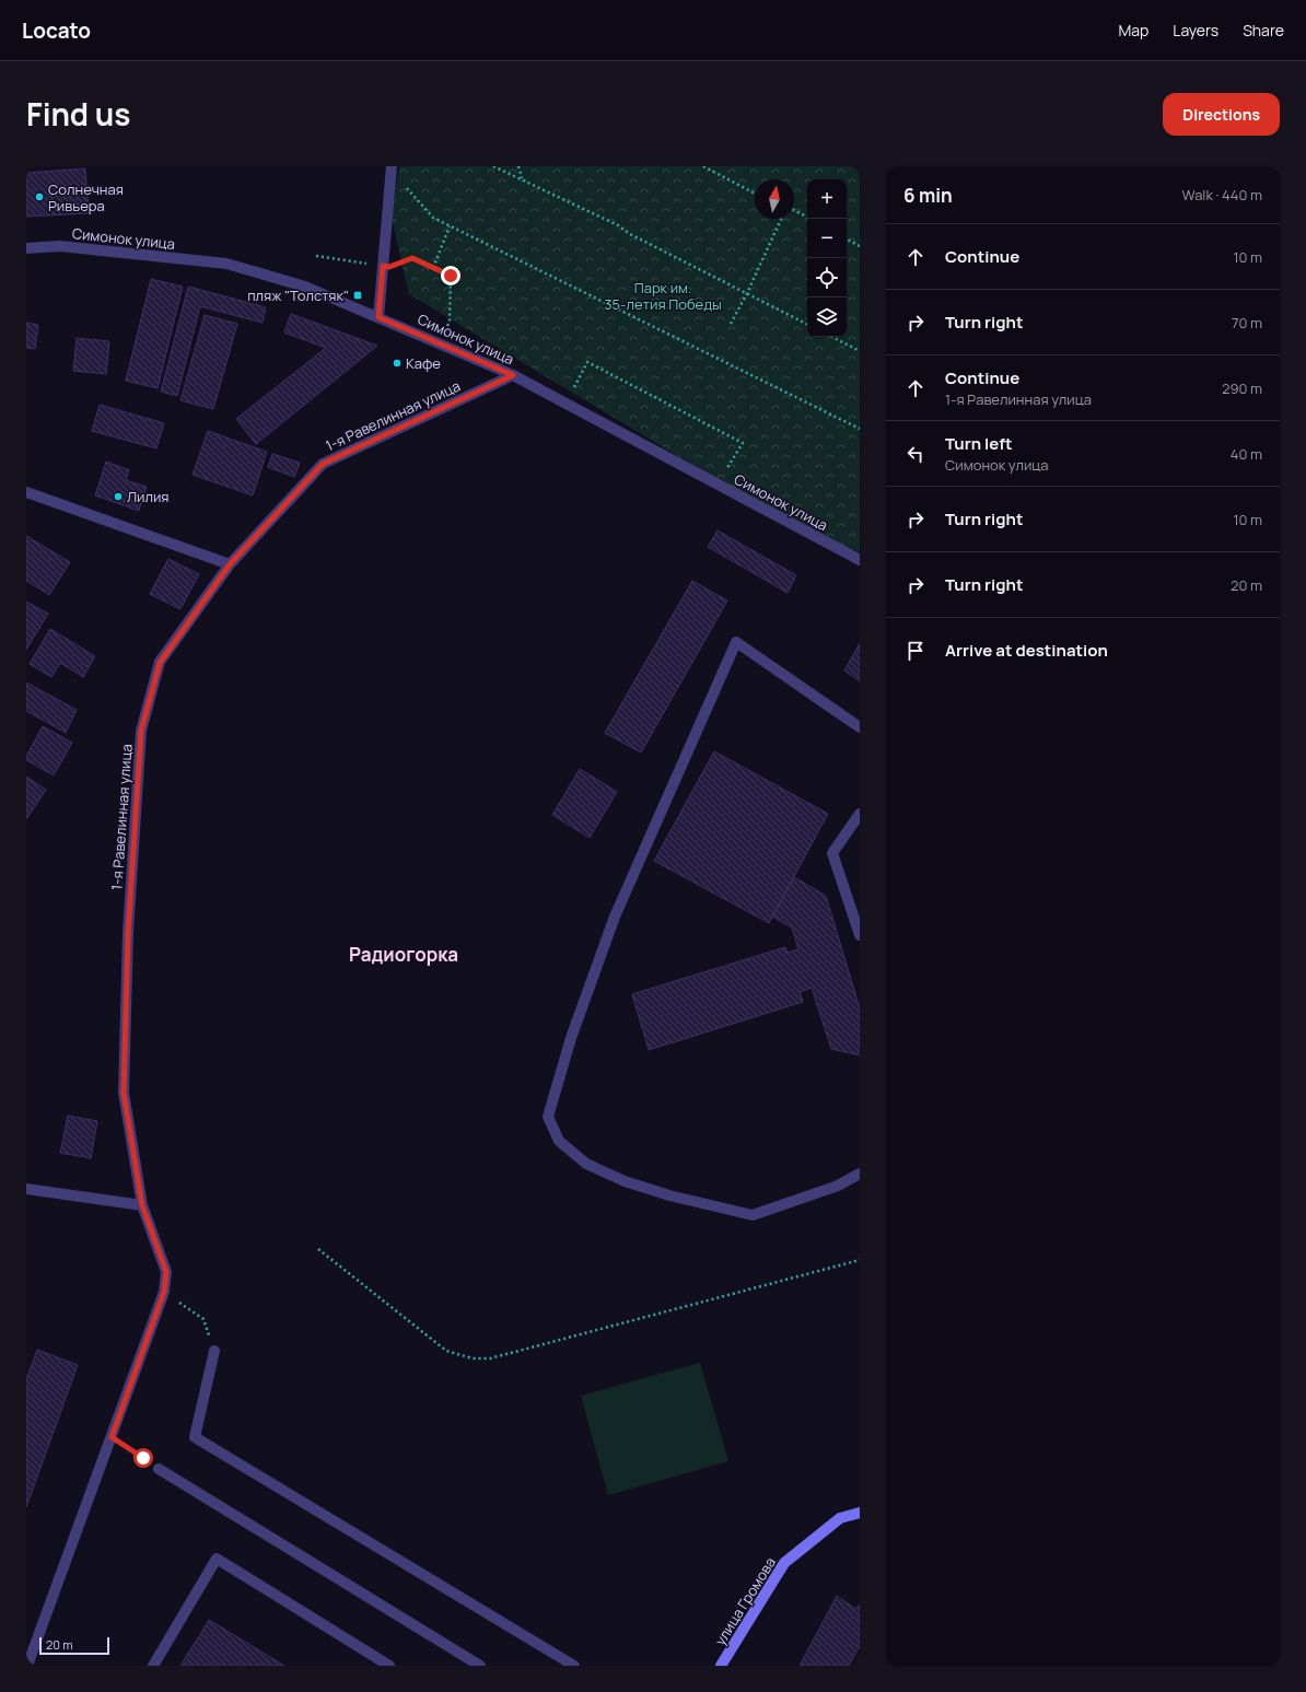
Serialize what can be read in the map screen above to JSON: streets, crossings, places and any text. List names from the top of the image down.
{
  "streets": {
    "street": ["Симонок улица", "1-я Равелинная улица", "улица Громова"]
  },
  "crossings": [
    ["Симонок улица", "1-я Равелинная улица"]
  ],
  "districts": ["Радиогорка"],
  "parks": ["Парк им. 35-летия Победы"],
  "places": {
    "other": ["Солнечная Ривьера", "Кафе", "Лилия"],
    "transit": ["пляж \"Толстяк\""]
  },
  "scale_bar": "20 m",
  "north": "top",
  "page": {
    "header": "Locato",
    "nav": ["Map", "Layers", "Share"],
    "title": "Find us",
    "buttons": "Directions",
    "heading": ["6 min", "Walk · 440 m"],
    "map_buttons": ["+", "−"],
    "list": [
      ["Continue", "10 m"],
      ["Turn right", "70 m"],
      ["Continue", "1-я Равелинная улица", "290 m"],
      ["Turn left", "Симонок улица", "40 m"],
      ["Turn right", "10 m"],
      ["Turn right", "20 m"],
      "Arrive at destination"
    ],
    "scale": "20 m"
  }
}
